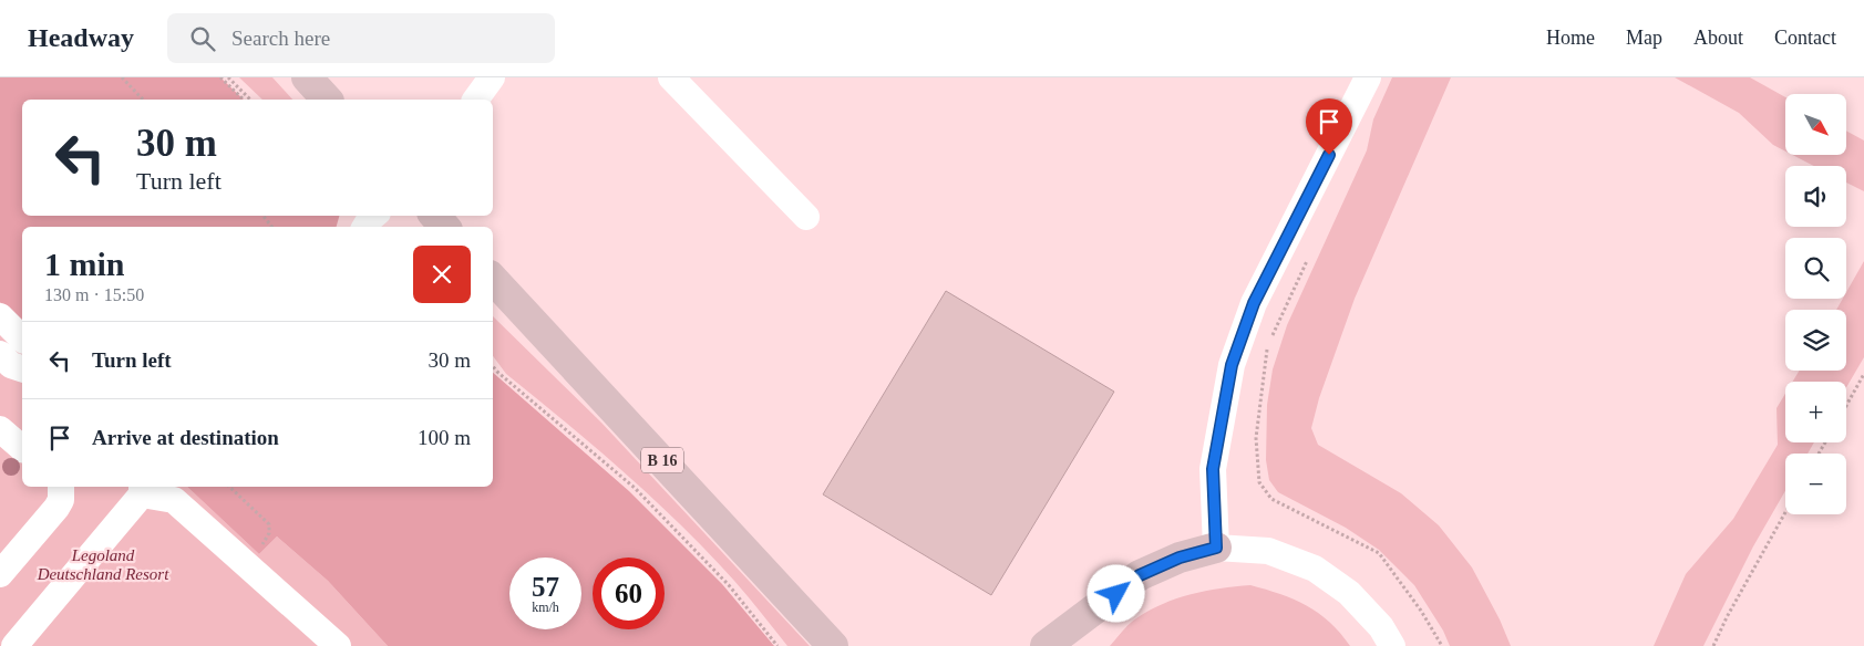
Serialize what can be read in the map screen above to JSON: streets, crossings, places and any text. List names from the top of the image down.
{
  "streets": {
    "main road": ["B 16"]
  },
  "parks": ["Legoland Deutschland Resort"],
  "north": "bottom right",
  "page": {
    "header": "Headway",
    "search": "Search here",
    "nav": [
      "Home",
      "Map",
      "About",
      "Contact"
    ],
    "map_buttons": ["+", "−"],
    "turn": ["30 m", "Turn left"],
    "heading": ["1 min", "130 m · 15:50"],
    "list": [
      {
        "name": "Turn left",
        "value": "30 m"
      },
      {
        "name": "Arrive at destination",
        "value": "100 m"
      }
    ],
    "speed": "57 km/h",
    "limit": "60"
  }
}
